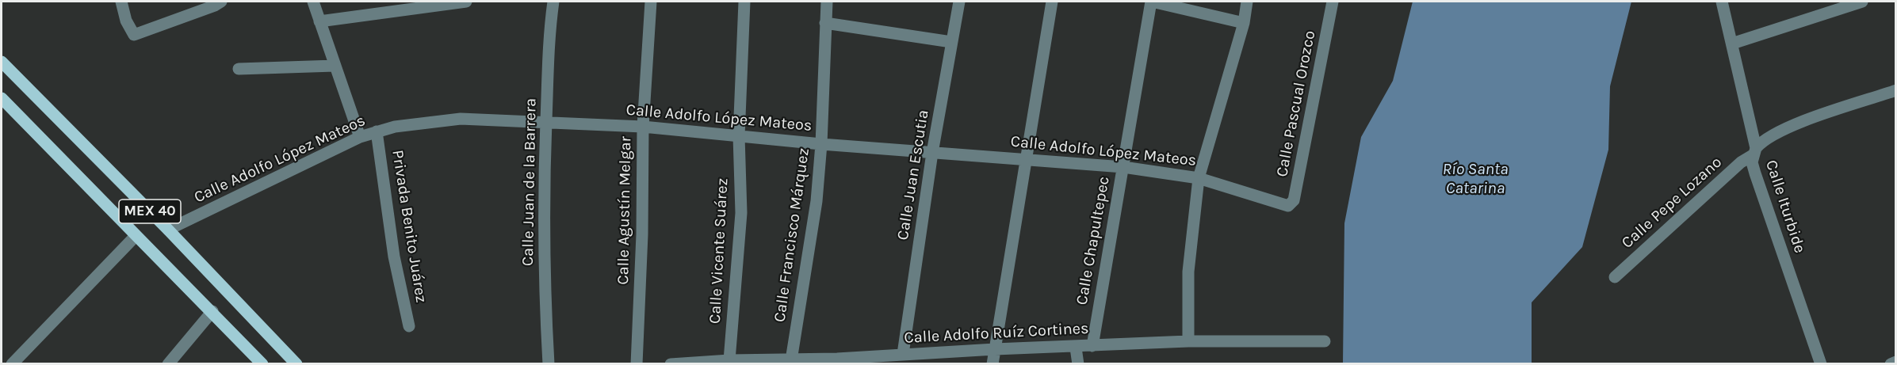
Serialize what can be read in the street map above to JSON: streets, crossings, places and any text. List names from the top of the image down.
{
  "streets": {
    "main road": ["MEX 40"],
    "street": [
      "Calle Pascual Orozco",
      "Calle Adolfo López Mateos",
      "Calle Juan Escutia",
      "Calle Juan de la Barrera",
      "Calle Pepe Lozano",
      "Calle Iturbide",
      "Calle Agustín Melgar",
      "Privada Benito Juárez",
      "Calle Francisco Márquez",
      "Calle Chapultepec",
      "Calle Vicente Suárez",
      "Calle Adolfo Ruíz Cortines"
    ]
  },
  "crossings": [
    ["Calle Pascual Orozco", "Calle Adolfo López Mateos"],
    ["Calle Adolfo López Mateos", "Calle Juan Escutia"],
    ["Calle Adolfo López Mateos", "Calle Juan de la Barrera"],
    ["Calle Adolfo López Mateos", "Calle Agustín Melgar"],
    ["Calle Adolfo López Mateos", "MEX 40"],
    ["Calle Adolfo López Mateos", "Privada Benito Juárez"],
    ["Calle Adolfo López Mateos", "Calle Francisco Márquez"],
    ["Calle Adolfo López Mateos", "Calle Chapultepec"],
    ["Calle Adolfo López Mateos", "Calle Vicente Suárez"],
    ["Calle Juan Escutia", "Calle Adolfo Ruíz Cortines"],
    ["Calle Pepe Lozano", "Calle Iturbide"],
    ["Calle Francisco Márquez", "Calle Adolfo Ruíz Cortines"],
    ["Calle Chapultepec", "Calle Adolfo Ruíz Cortines"],
    ["Calle Vicente Suárez", "Calle Adolfo Ruíz Cortines"]
  ],
  "water": ["Río Santa Catarina"]
}
